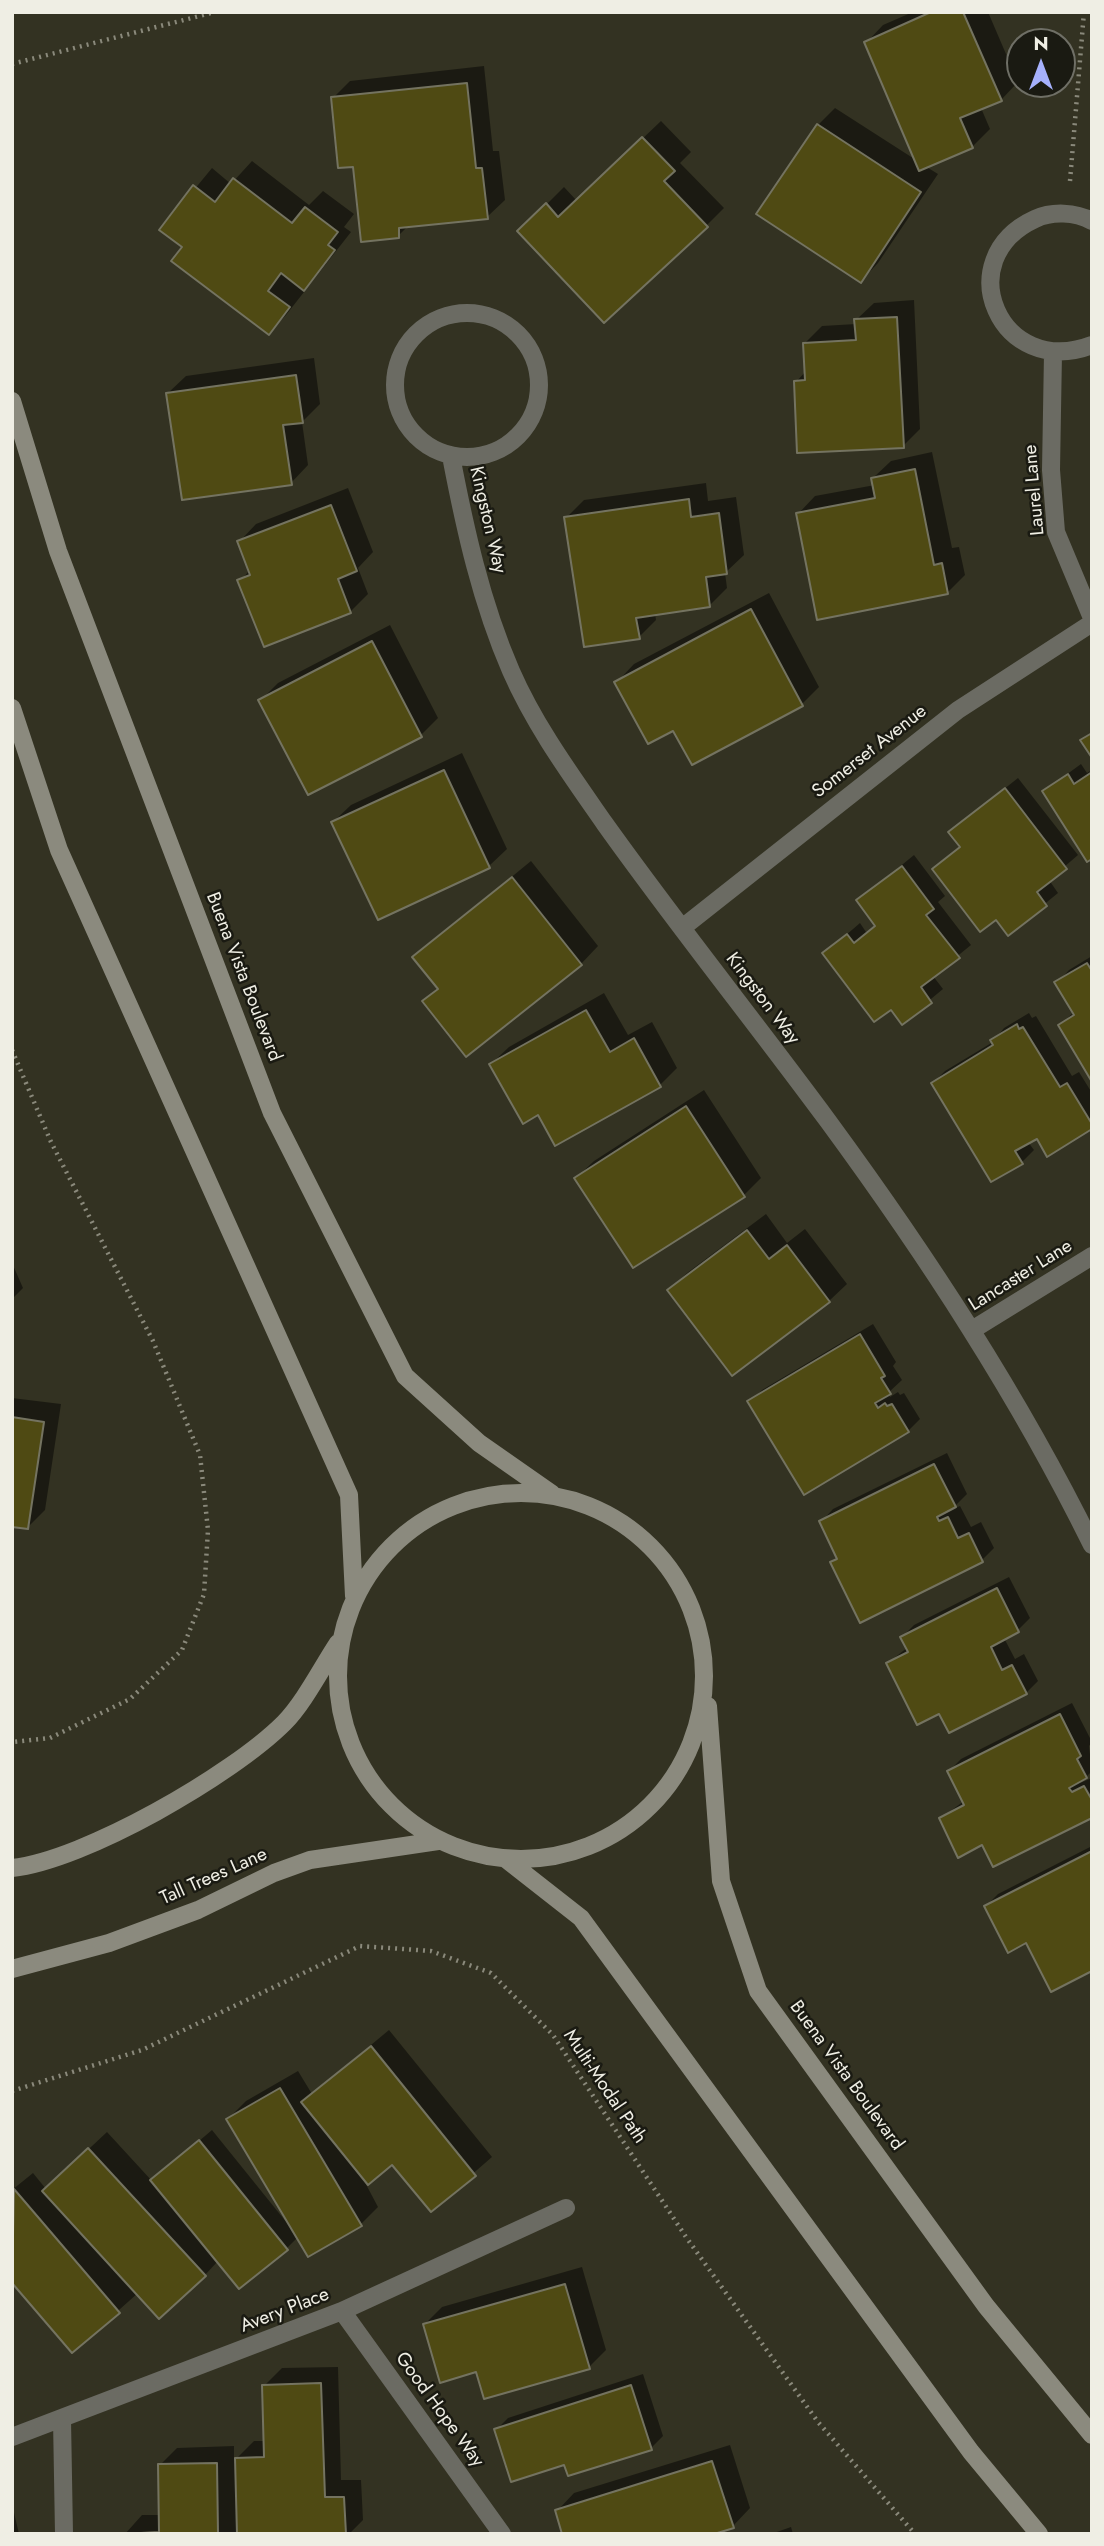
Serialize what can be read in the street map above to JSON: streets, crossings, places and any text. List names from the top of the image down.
{
  "streets": {
    "main road": ["Buena Vista Boulevard", "Tall Trees Lane"],
    "street": [
      "Laurel Lane",
      "Kingston Way",
      "Somerset Avenue",
      "Lancaster Lane",
      "Avery Place",
      "Good Hope Way"
    ],
    "path": ["Multi-Modal Path"]
  },
  "crossings": [
    ["Laurel Lane", "Somerset Avenue"],
    ["Kingston Way", "Somerset Avenue"],
    ["Kingston Way", "Lancaster Lane"],
    ["Buena Vista Boulevard", "Tall Trees Lane"],
    ["Avery Place", "Good Hope Way"]
  ],
  "north": "top"
}
